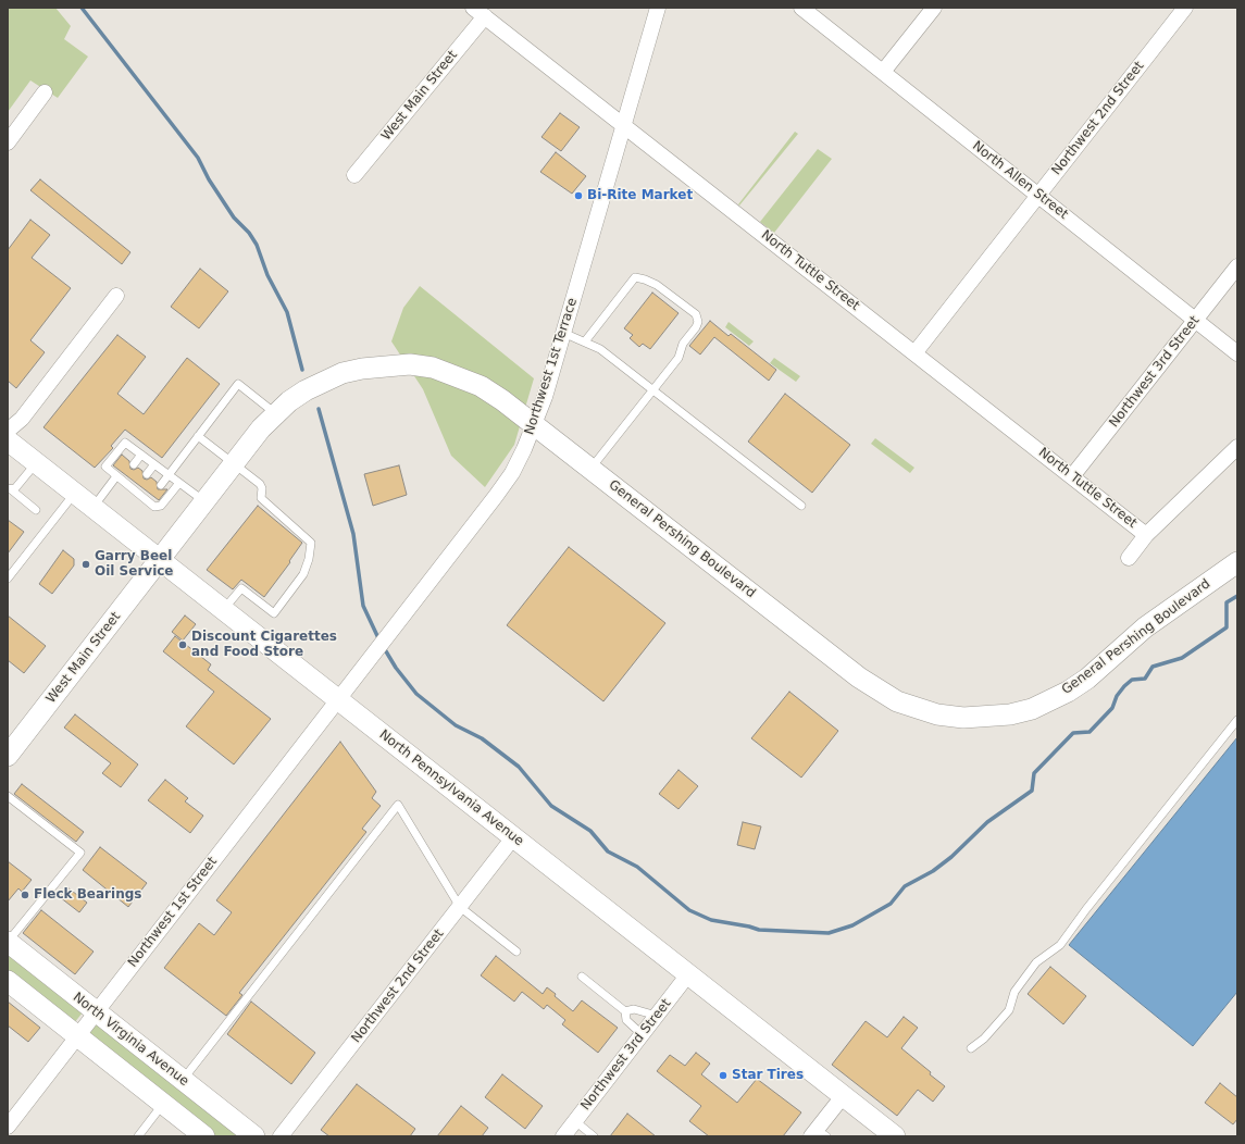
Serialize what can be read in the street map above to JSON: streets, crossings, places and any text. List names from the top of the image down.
{
  "streets": {
    "main road": [
      "West Main Street",
      "General Pershing Boulevard",
      "North Pennsylvania Avenue",
      "North Virginia Avenue"
    ],
    "street": [
      "Northwest 2nd Street",
      "North Allen Street",
      "North Tuttle Street",
      "Northwest 1st Terrace",
      "Northwest 3rd Street",
      "Northwest 1st Street"
    ]
  },
  "crossings": [
    ["West Main Street", "North Tuttle Street"],
    ["West Main Street", "General Pershing Boulevard"],
    ["West Main Street", "North Pennsylvania Avenue"],
    ["Northwest 2nd Street", "North Allen Street"],
    ["Northwest 2nd Street", "North Tuttle Street"],
    ["Northwest 2nd Street", "North Pennsylvania Avenue"],
    ["North Allen Street", "Northwest 3rd Street"],
    ["North Tuttle Street", "Northwest 1st Terrace"],
    ["North Tuttle Street", "Northwest 3rd Street"],
    ["Northwest 1st Terrace", "General Pershing Boulevard"],
    ["Northwest 1st Terrace", "North Pennsylvania Avenue"],
    ["Northwest 1st Terrace", "Northwest 1st Street"],
    ["Northwest 3rd Street", "North Pennsylvania Avenue"],
    ["General Pershing Boulevard", "North Pennsylvania Avenue"],
    ["North Pennsylvania Avenue", "Northwest 1st Street"],
    ["Northwest 1st Street", "North Virginia Avenue"]
  ],
  "places": [
    "Bi-Rite Market",
    "Garry Beel Oil Service",
    "Discount Cigarettes and Food Store",
    "Fleck Bearings",
    "Star Tires"
  ]
}
